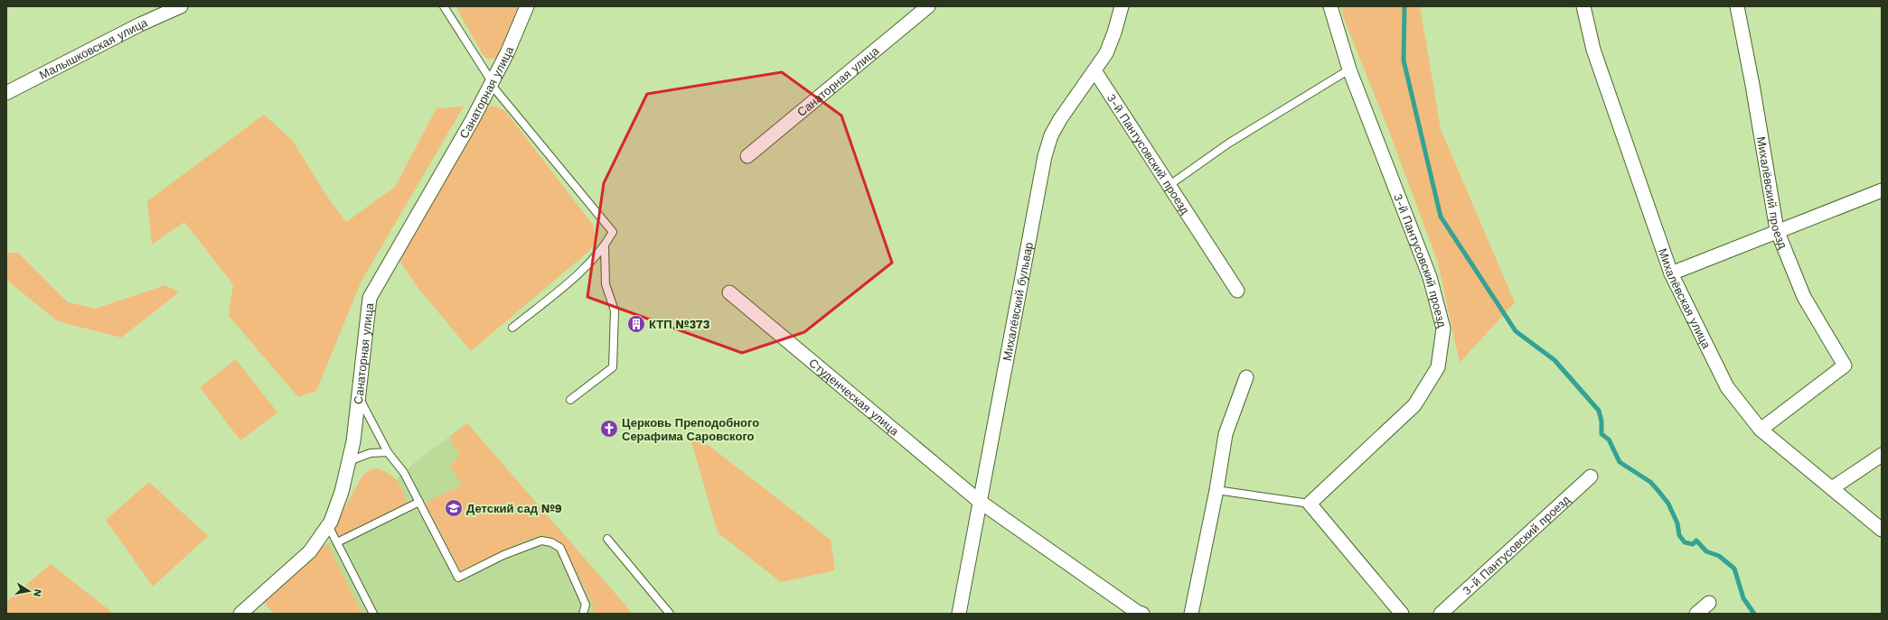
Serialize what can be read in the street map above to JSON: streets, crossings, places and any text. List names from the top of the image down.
{
  "streets": {
    "street": [
      "Малышковская улица",
      "Санаторная улица",
      "3-й Пантусовский проезд",
      "Михалёвский проезд",
      "Михалёвская улица",
      "Михалёвский бульвар",
      "Студенческая улица"
    ]
  },
  "crossings": [
    ["3-й Пантусовский проезд", "Михалёвский бульвар"],
    ["Михалёвский проезд", "Михалёвская улица"],
    ["Михалёвский бульвар", "Студенческая улица"]
  ],
  "places": {
    "building": ["КТП №373"],
    "church": ["Церковь Преподобного Серафима Саровского"],
    "school or university": ["Детский сад №9"]
  },
  "north": "right"
}
